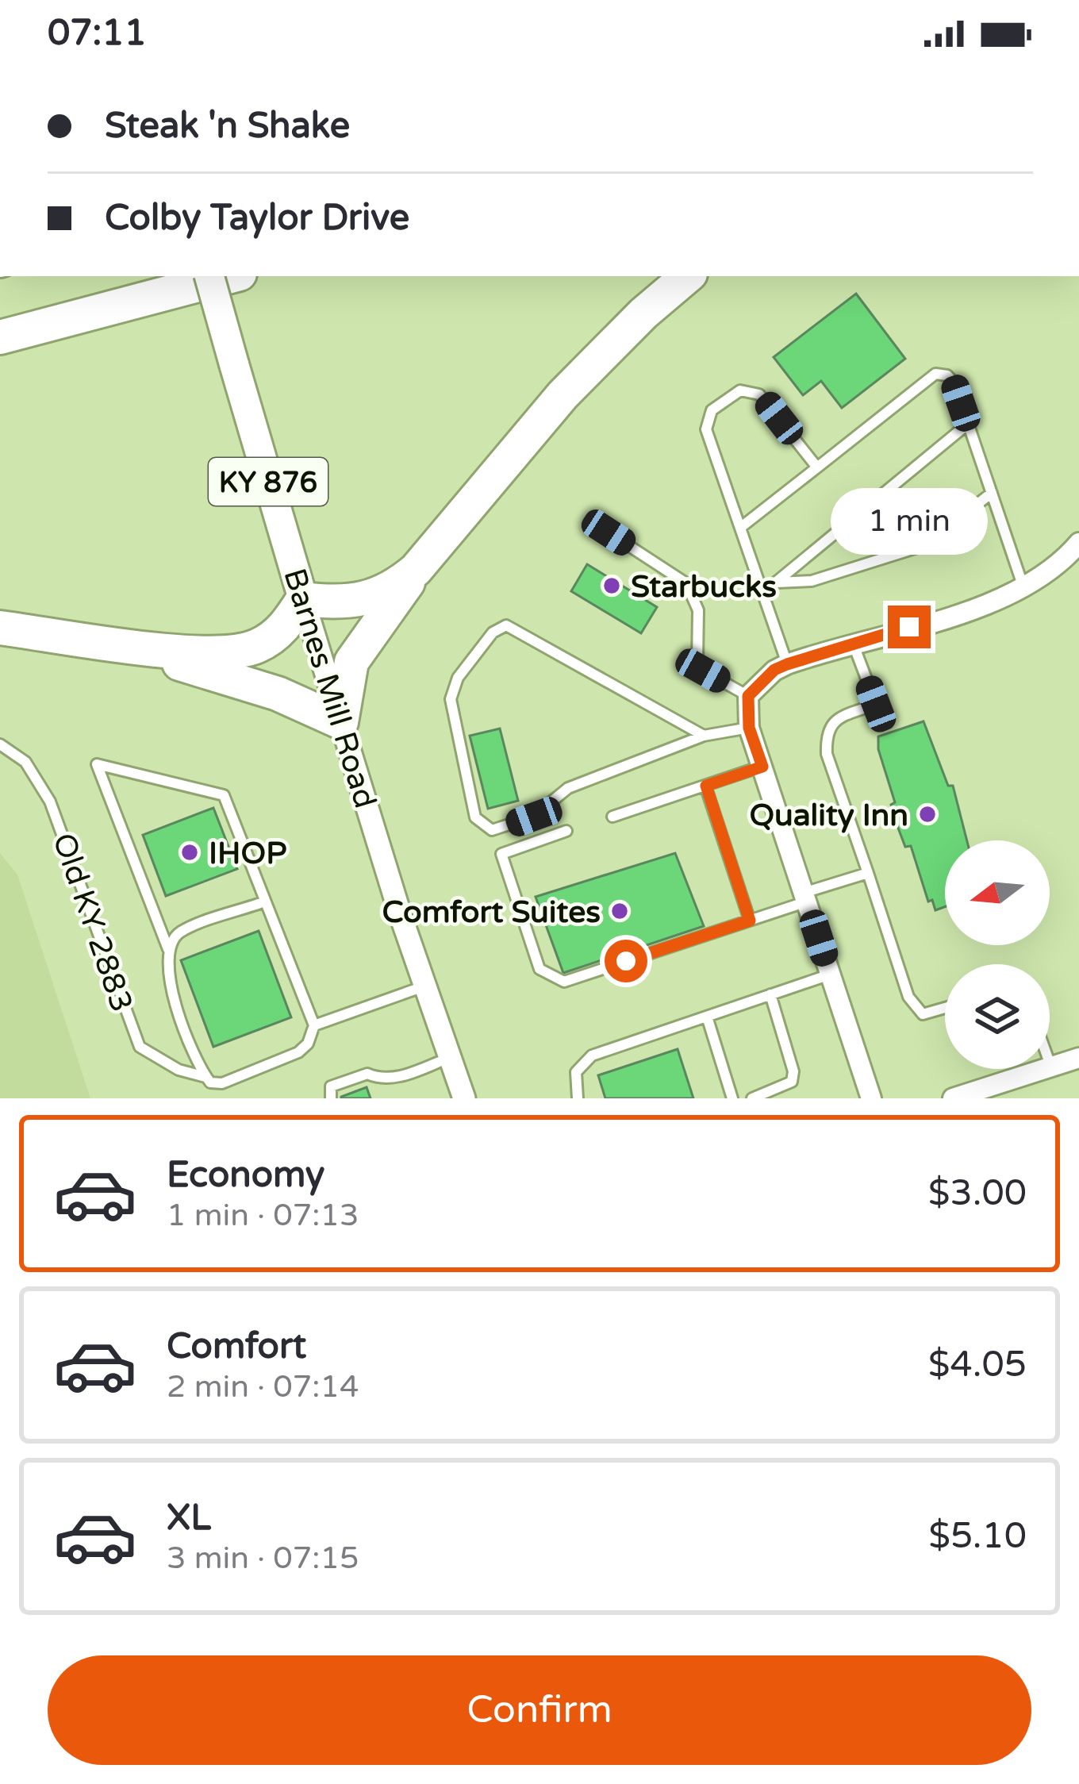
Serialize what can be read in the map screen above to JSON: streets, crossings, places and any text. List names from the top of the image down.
{
  "streets": {
    "main road": ["KY 876", "Barnes Mill Road"],
    "lane": ["Old KY 2883"]
  },
  "places": [
    "Starbucks",
    "Quality Inn",
    "IHOP",
    "Comfort Suites"
  ],
  "north": "left",
  "page": {
    "status": "07:11",
    "banner": ["Steak 'n Shake", "Colby Taylor Drive"],
    "bubble": "1 min",
    "list": [
      {
        "name": "Economy",
        "note": "1 min · 07:13",
        "value": "$3.00"
      },
      {
        "name": "Comfort",
        "note": "2 min · 07:14",
        "value": "$4.05"
      },
      {
        "name": "XL",
        "note": "3 min · 07:15",
        "value": "$5.10"
      }
    ],
    "buttons": "Confirm"
  }
}
